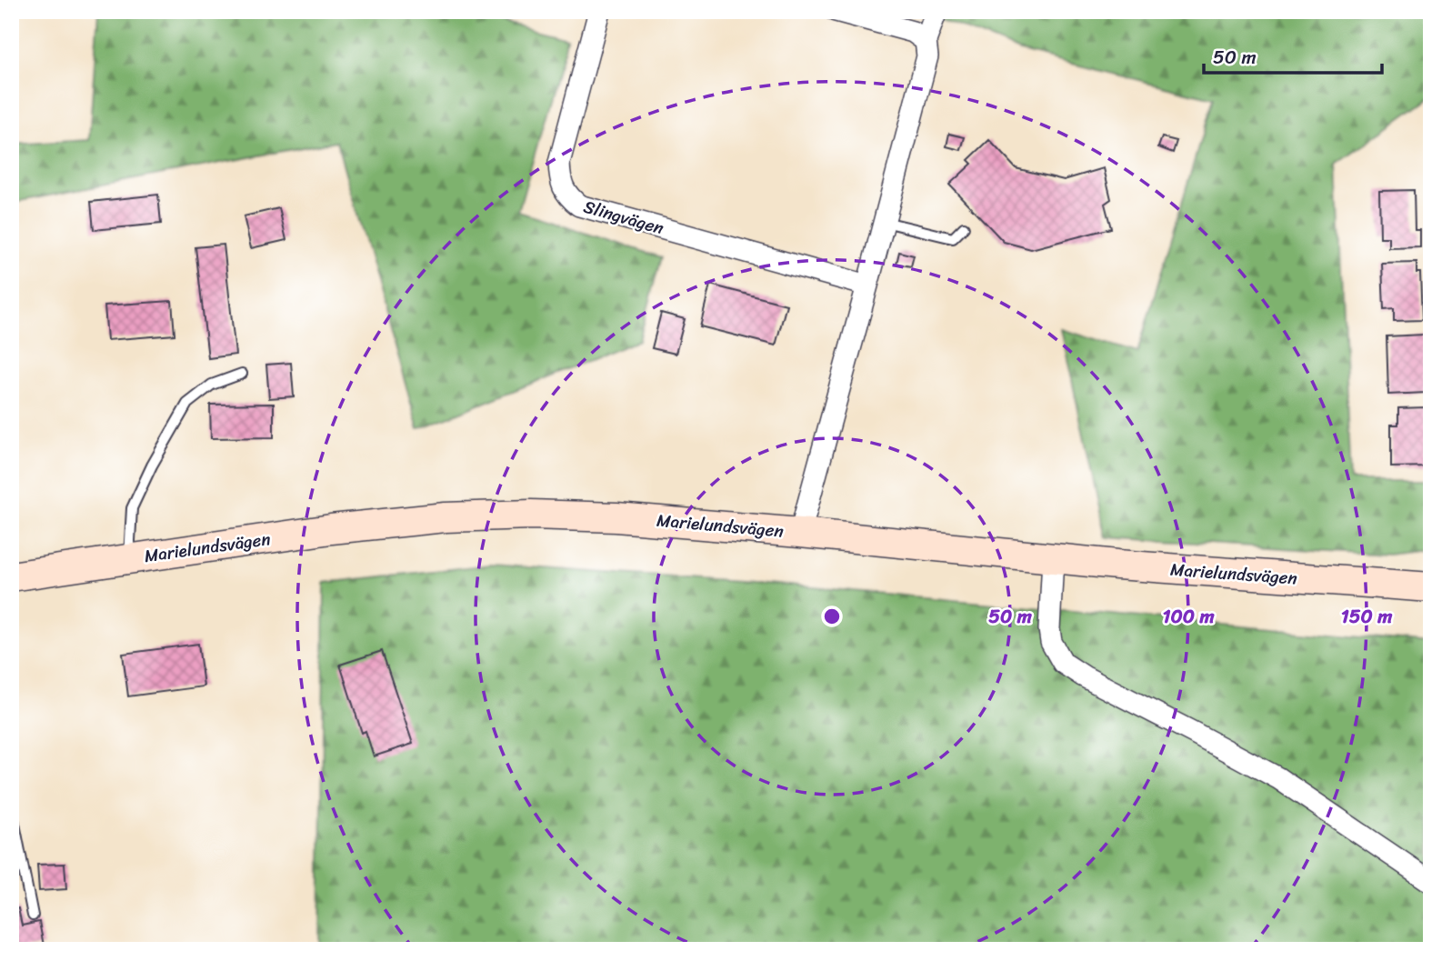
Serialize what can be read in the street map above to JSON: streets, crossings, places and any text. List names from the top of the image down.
{
  "streets": {
    "street": ["Slingvägen", "Marielundsvägen"]
  },
  "scale_bar": "50 m",
  "rings": ["50 m", "100 m", "150 m"]
}
